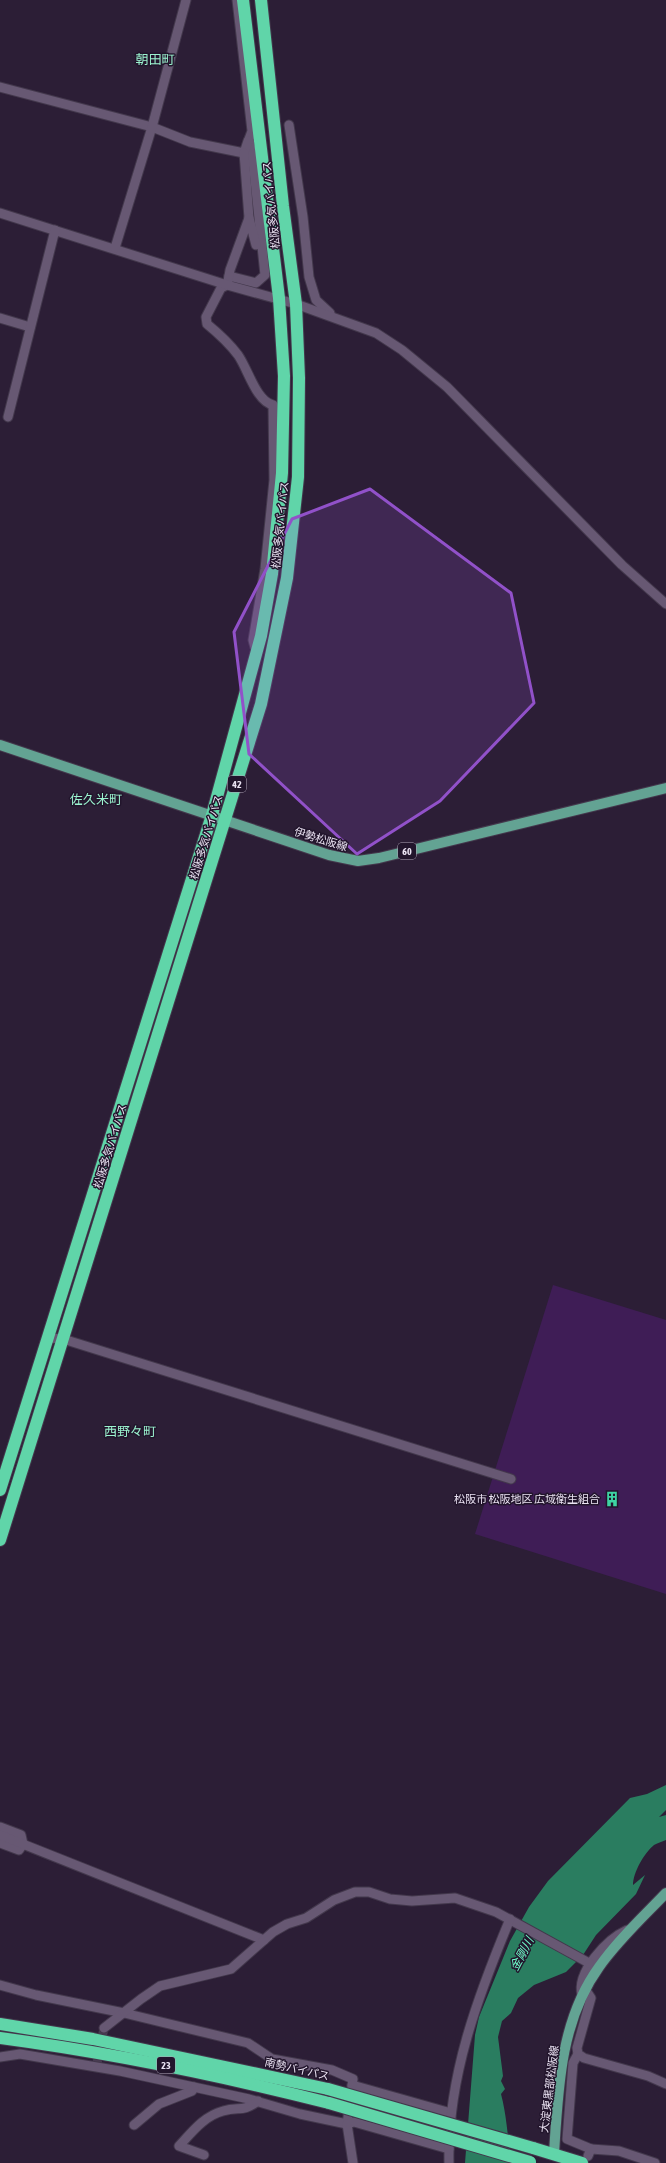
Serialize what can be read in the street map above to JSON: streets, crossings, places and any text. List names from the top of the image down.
{
  "streets": {
    "highway": [
      "松阪多気バイパス",
      "42",
      "23",
      "南勢バイパス"
    ],
    "main road": ["伊勢松阪線", "60", "大淀東黒部松阪線"]
  },
  "crossings": [
    ["松阪多気バイパス", "伊勢松阪線"],
    ["南勢バイパス", "大淀東黒部松阪線"]
  ],
  "districts": ["朝田町", "佐久米町", "西野々町"],
  "water": ["金剛川"],
  "places": {
    "building": ["松阪市 松阪地区 広域衛生組合"]
  }
}
